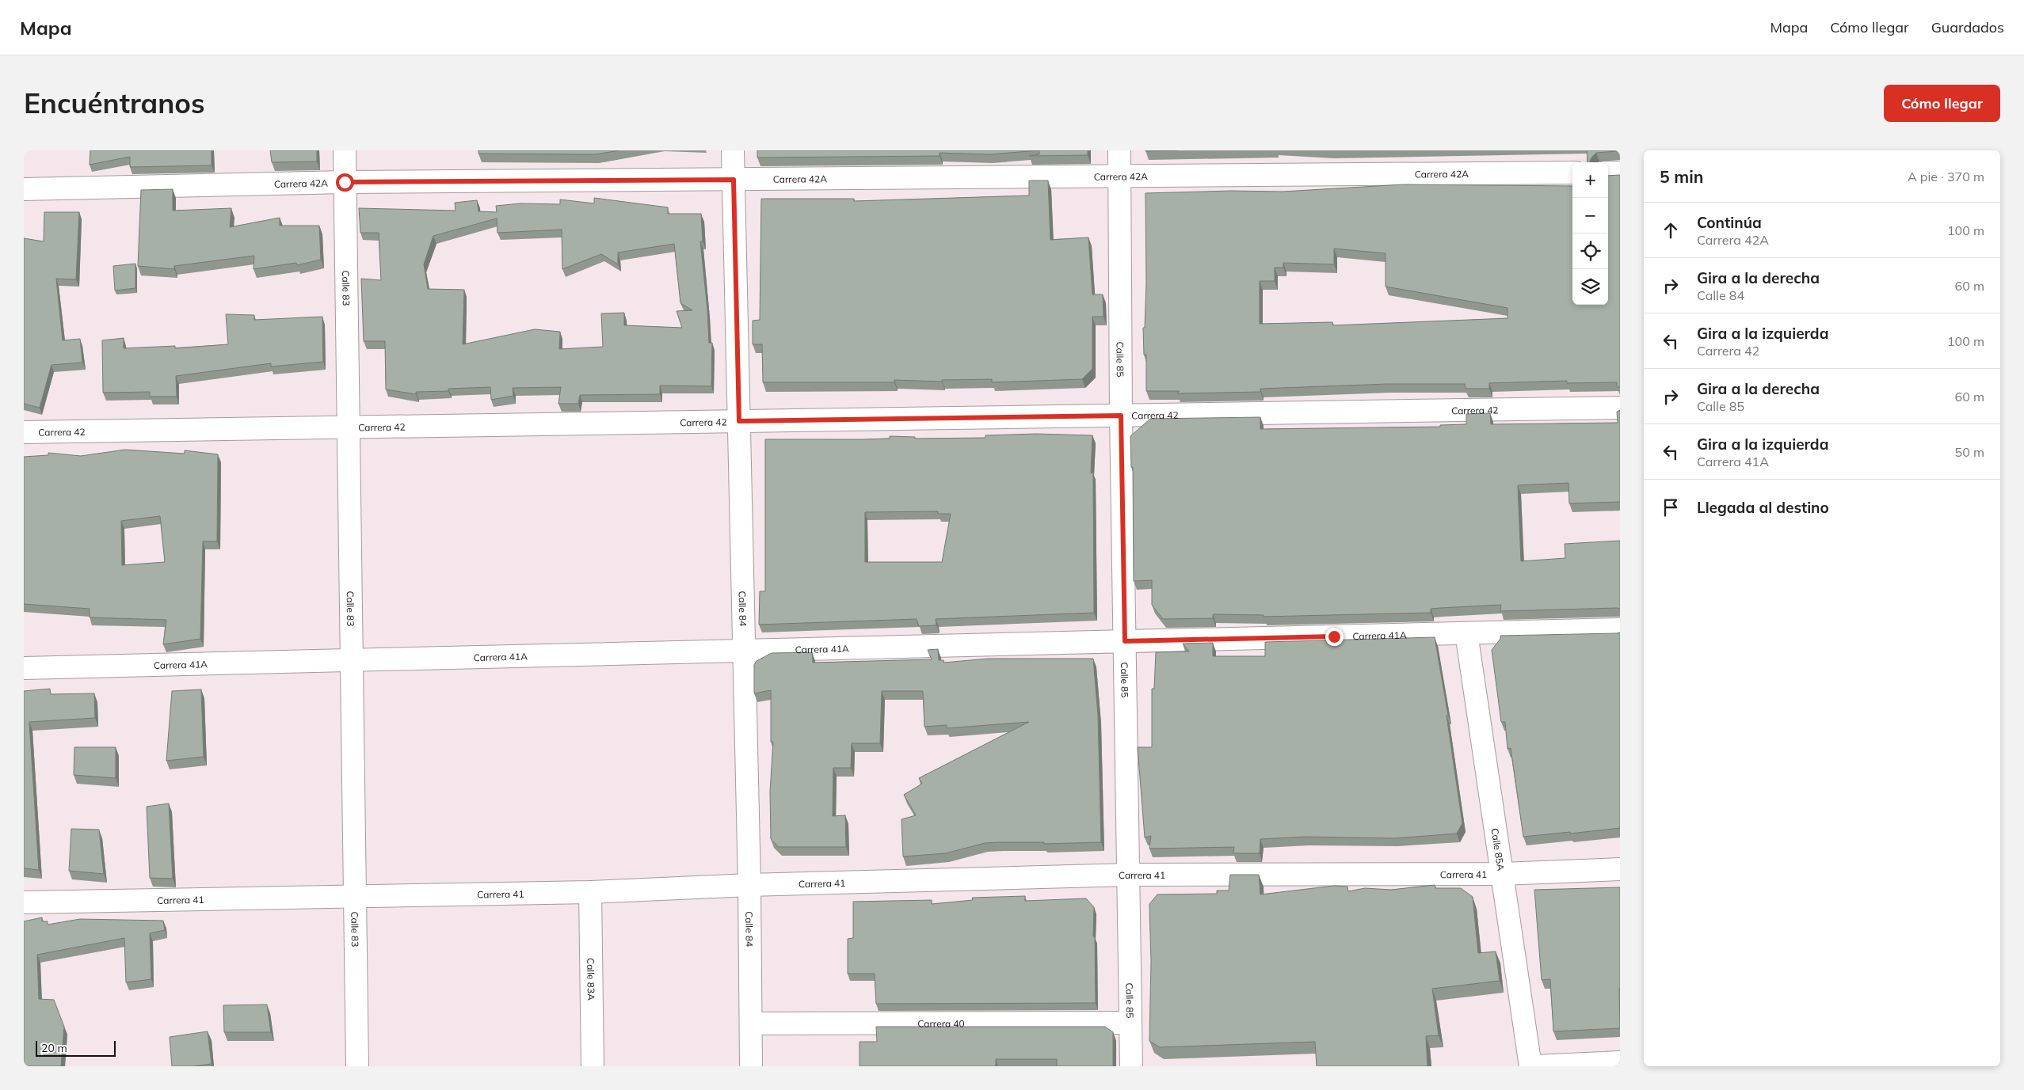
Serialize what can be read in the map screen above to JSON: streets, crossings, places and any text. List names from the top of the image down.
{
  "streets": {
    "street": [
      "Carrera 42A",
      "Calle 83",
      "Calle 85",
      "Carrera 42",
      "Calle 84",
      "Carrera 41A",
      "Calle 85A",
      "Carrera 41",
      "Calle 83A",
      "Carrera 40"
    ]
  },
  "crossings": [
    ["Carrera 42A", "Calle 83"],
    ["Carrera 42A", "Calle 85"],
    ["Carrera 42A", "Calle 84"],
    ["Calle 83", "Carrera 42"],
    ["Calle 83", "Carrera 41A"],
    ["Calle 83", "Carrera 41"],
    ["Calle 85", "Carrera 42"],
    ["Calle 85", "Carrera 41A"],
    ["Calle 85", "Carrera 41"],
    ["Calle 85", "Carrera 40"],
    ["Carrera 42", "Calle 84"],
    ["Calle 84", "Carrera 41A"],
    ["Calle 84", "Carrera 41"],
    ["Calle 84", "Carrera 40"],
    ["Carrera 41A", "Calle 85A"],
    ["Calle 85A", "Carrera 41"],
    ["Carrera 41", "Calle 83A"]
  ],
  "scale_bar": "20 m",
  "page": {
    "header": "Mapa",
    "nav": ["Mapa", "Cómo llegar", "Guardados"],
    "buttons": "Cómo llegar",
    "title": "Encuéntranos",
    "heading": ["5 min", "A pie · 370 m"],
    "map_buttons": ["+", "−"],
    "list": [
      ["Continúa", "Carrera 42A", "100 m"],
      ["Gira a la derecha", "Calle 84", "60 m"],
      ["Gira a la izquierda", "Carrera 42", "100 m"],
      ["Gira a la derecha", "Calle 85", "60 m"],
      ["Gira a la izquierda", "Carrera 41A", "50 m"],
      "Llegada al destino"
    ],
    "scale": "20 m"
  }
}
